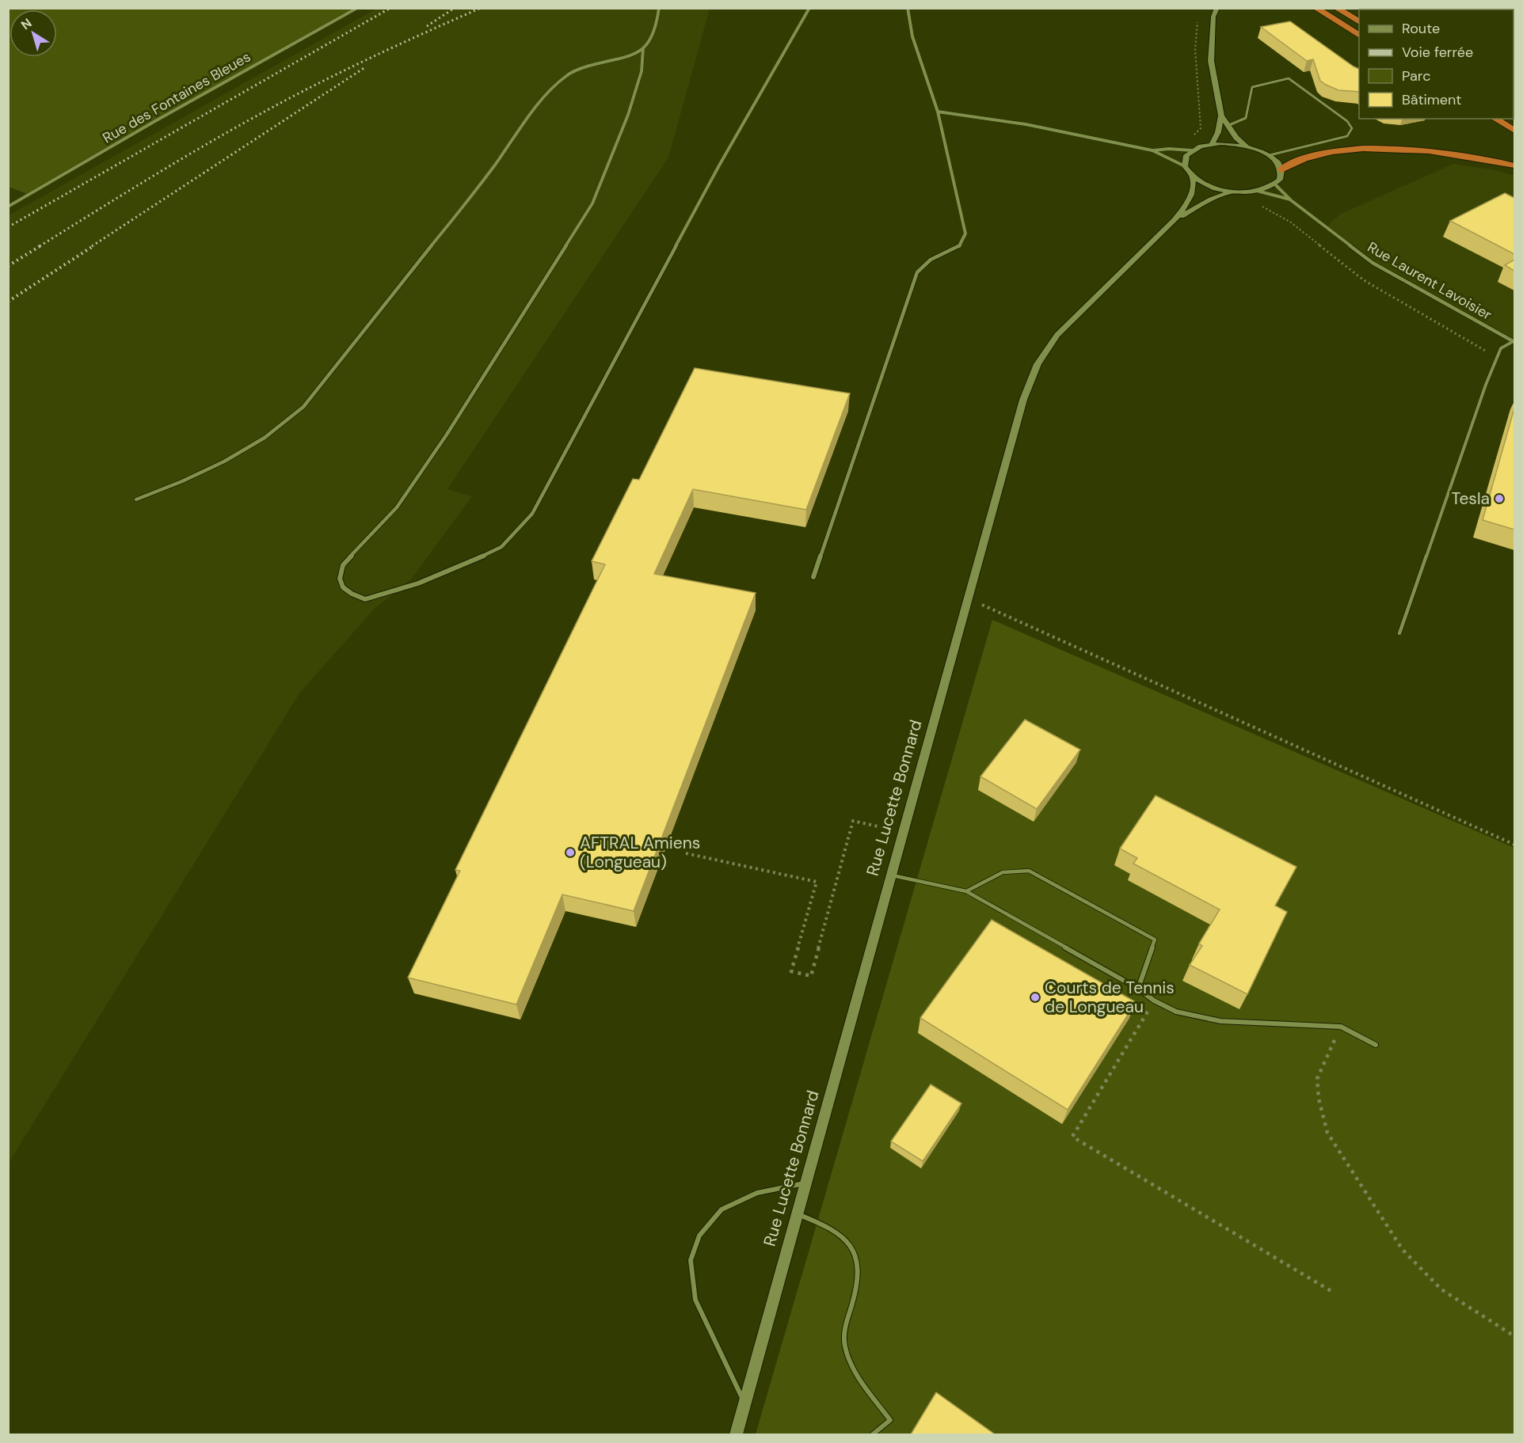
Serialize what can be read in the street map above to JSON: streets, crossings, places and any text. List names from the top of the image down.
{
  "streets": {
    "street": ["Rue des Fontaines Bleues", "Rue Laurent Lavoisier", "Rue Lucette Bonnard"]
  },
  "places": ["Tesla", "AFTRAL Amiens (Longueau)", "Courts de Tennis de Longueau"],
  "legend": [
    "Route",
    "Voie ferrée",
    "Parc",
    "Bâtiment"
  ],
  "north": "top left"
}
